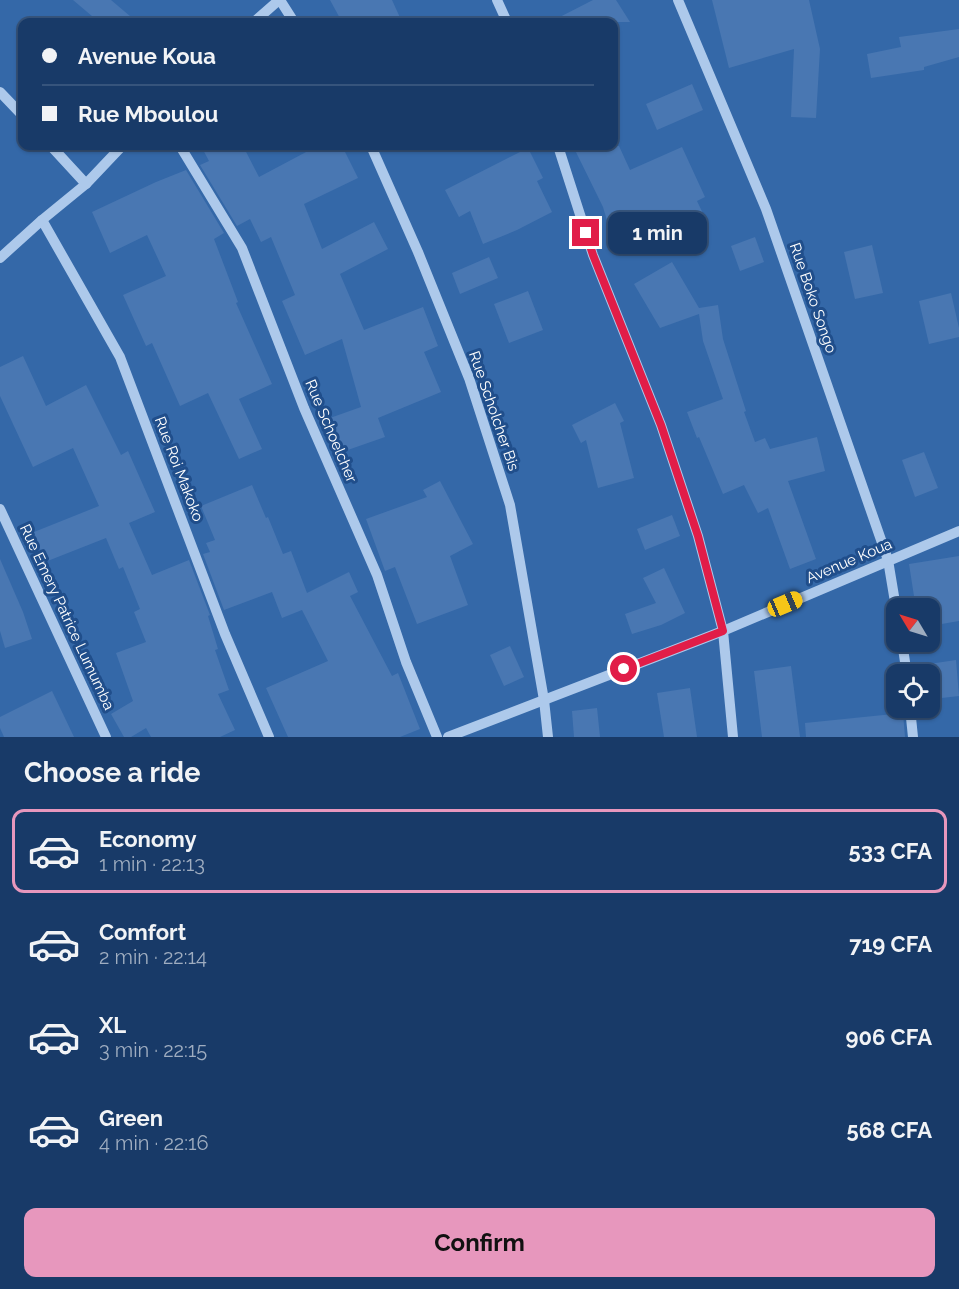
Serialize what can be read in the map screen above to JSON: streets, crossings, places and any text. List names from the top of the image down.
{
  "streets": {
    "street": [
      "Rue Boko Songo",
      "Rue Scholcher Bis",
      "Rue Schoelcher",
      "Rue Roi Makoko",
      "Avenue Koua",
      "Rue Emery Patrice Lumumba"
    ]
  },
  "crossings": [
    ["Rue Boko Songo", "Avenue Koua"],
    ["Rue Scholcher Bis", "Avenue Koua"]
  ],
  "north": "top left",
  "page": {
    "banner": ["Avenue Koua", "Rue Mboulou"],
    "bubble": "1 min",
    "heading": "Choose a ride",
    "list": [
      {
        "name": "Economy",
        "note": "1 min · 22:13",
        "value": "533 CFA"
      },
      {
        "name": "Comfort",
        "note": "2 min · 22:14",
        "value": "719 CFA"
      },
      {
        "name": "XL",
        "note": "3 min · 22:15",
        "value": "906 CFA"
      },
      {
        "name": "Green",
        "note": "4 min · 22:16",
        "value": "568 CFA"
      }
    ],
    "buttons": "Confirm"
  }
}
